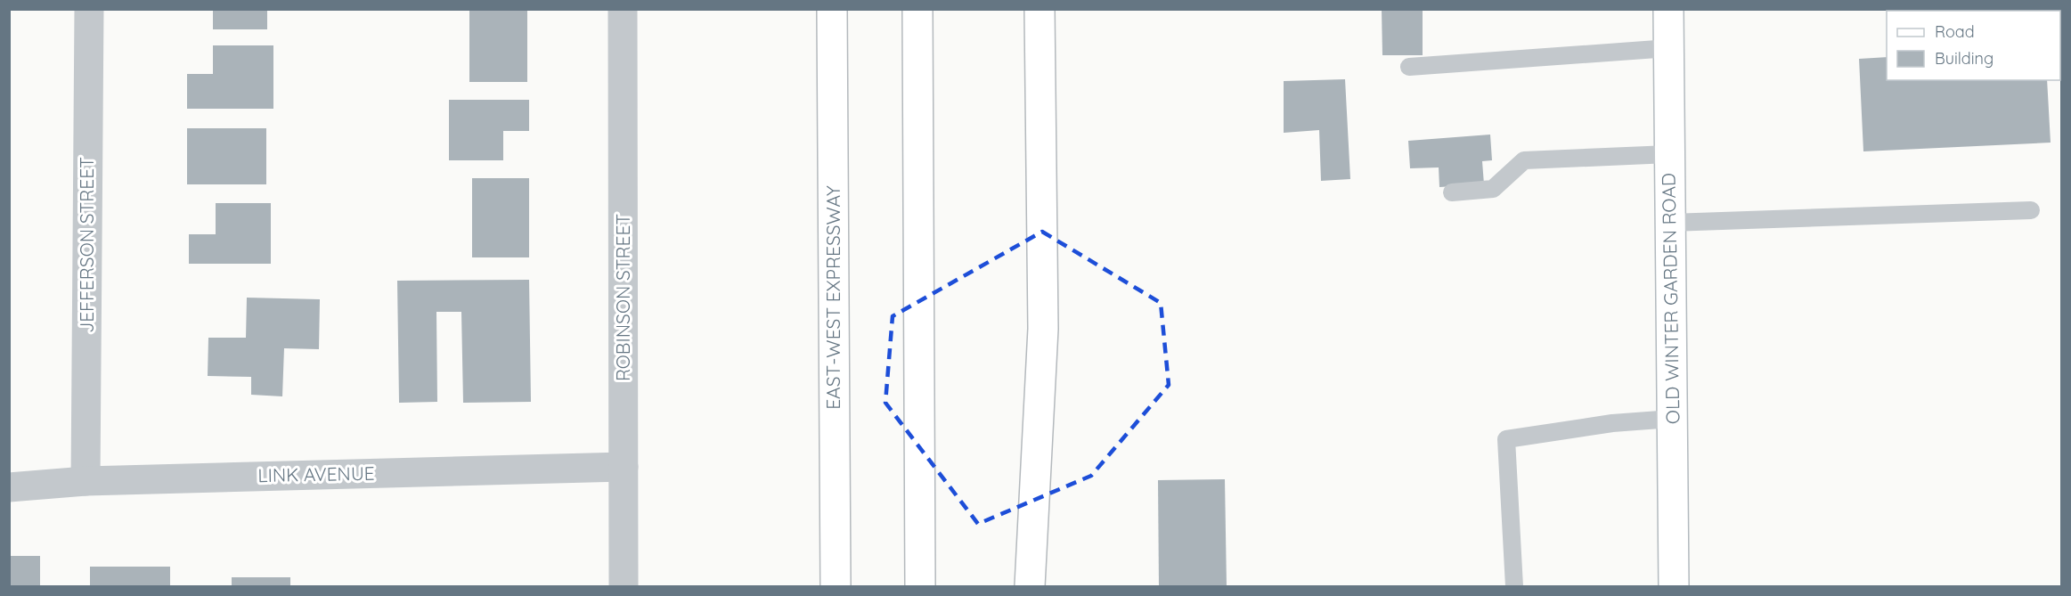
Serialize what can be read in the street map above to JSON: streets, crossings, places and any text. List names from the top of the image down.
{
  "streets": {
    "main road": ["EAST-WEST EXPRESSWAY", "OLD WINTER GARDEN ROAD"],
    "street": ["JEFFERSON STREET", "ROBINSON STREET", "LINK AVENUE"]
  },
  "crossings": [
    ["JEFFERSON STREET", "LINK AVENUE"],
    ["ROBINSON STREET", "LINK AVENUE"]
  ],
  "legend": ["Road", "Building"]
}
